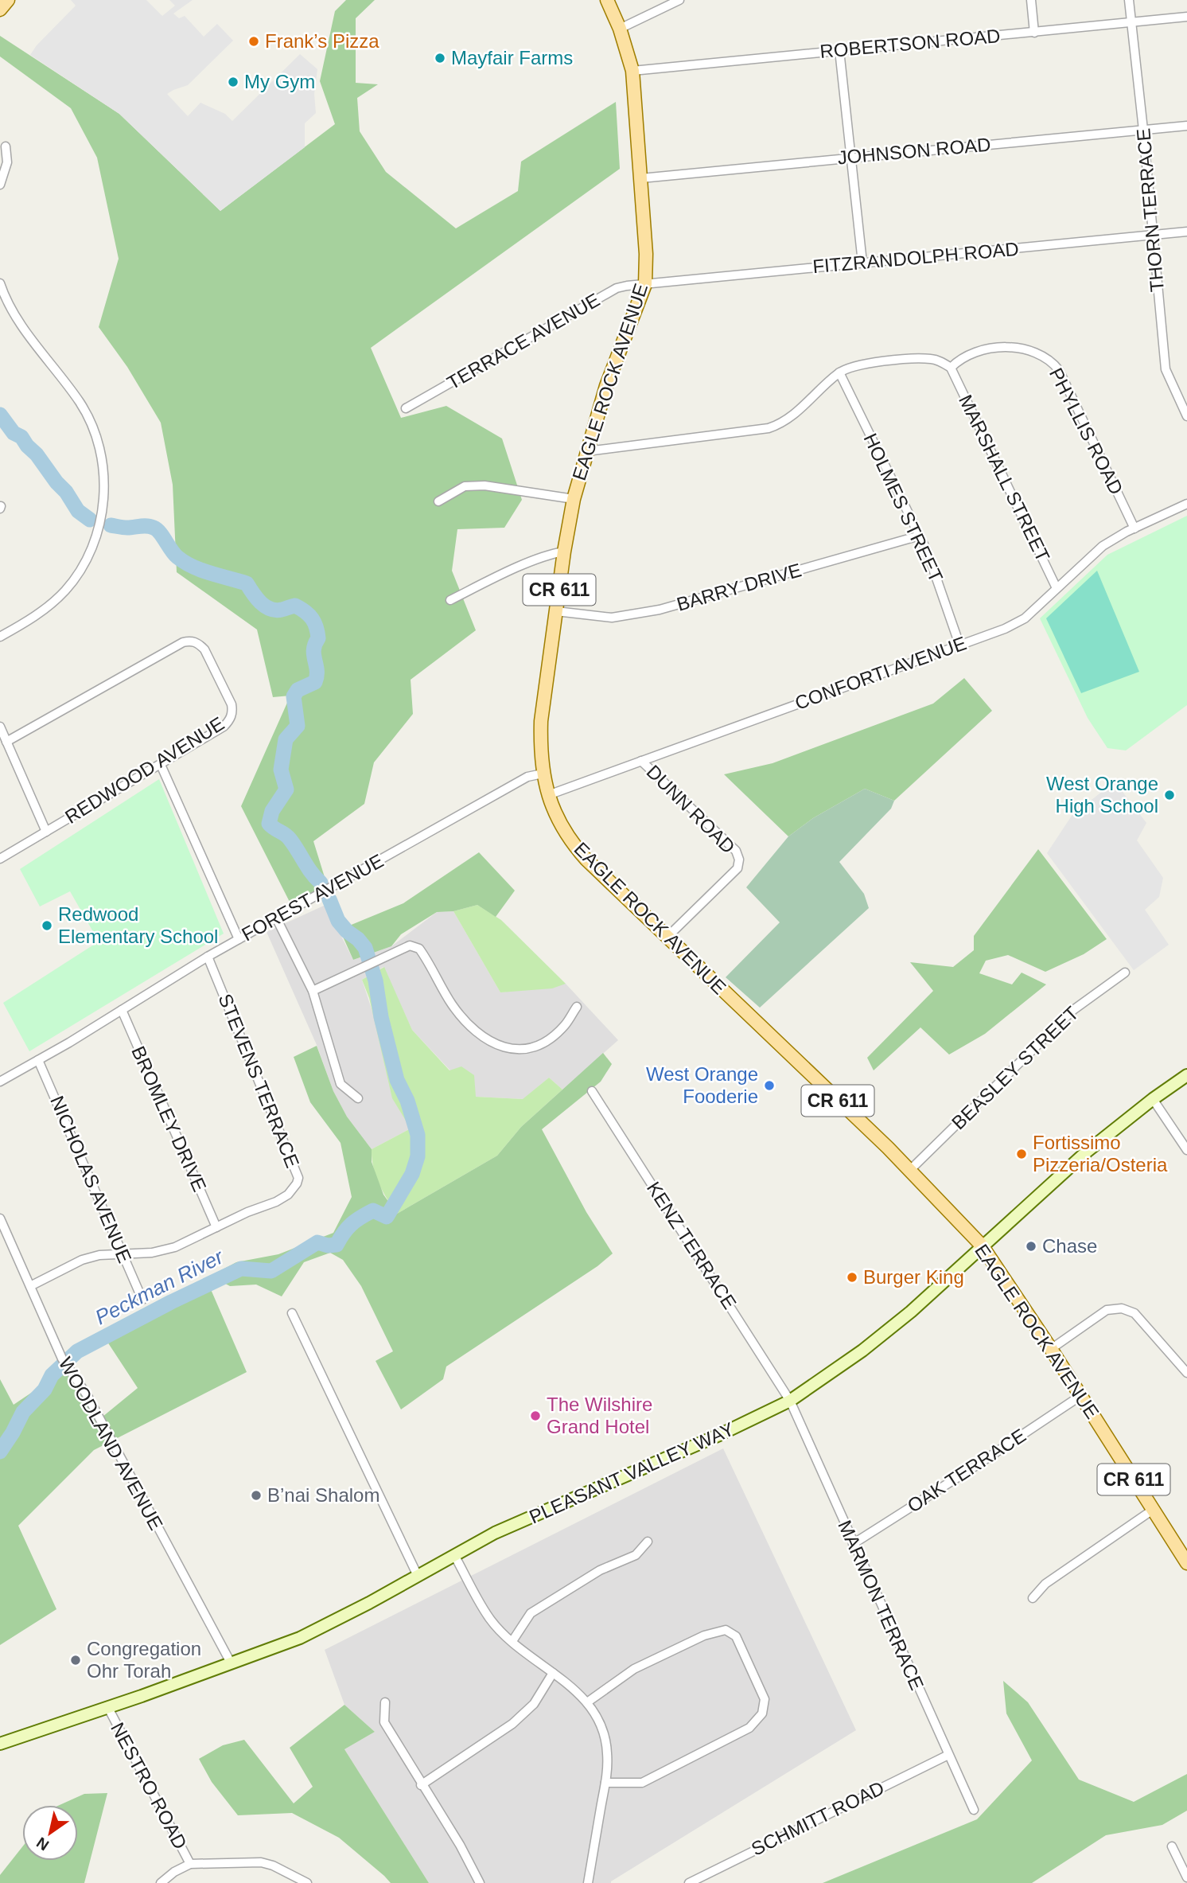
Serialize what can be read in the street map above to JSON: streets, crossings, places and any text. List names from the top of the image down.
{
  "streets": {
    "main road": ["EAGLE ROCK AVENUE", "CR 611", "PLEASANT VALLEY WAY"],
    "street": [
      "ROBERTSON ROAD",
      "JOHNSON ROAD",
      "THORN TERRACE",
      "FITZRANDOLPH ROAD",
      "TERRACE AVENUE",
      "PHYLLIS ROAD",
      "MARSHALL STREET",
      "HOLMES STREET",
      "BARRY DRIVE",
      "CONFORTI AVENUE",
      "REDWOOD AVENUE",
      "DUNN ROAD",
      "FOREST AVENUE",
      "BEASLEY STREET",
      "STEVENS TERRACE",
      "BROMLEY DRIVE",
      "NICHOLAS AVENUE",
      "KENZ TERRACE",
      "WOODLAND AVENUE",
      "OAK TERRACE",
      "MARMON TERRACE",
      "NESTRO ROAD",
      "SCHMITT ROAD"
    ]
  },
  "crossings": [
    ["ROBERTSON ROAD", "THORN TERRACE"],
    ["ROBERTSON ROAD", "EAGLE ROCK AVENUE"],
    ["JOHNSON ROAD", "THORN TERRACE"],
    ["JOHNSON ROAD", "EAGLE ROCK AVENUE"],
    ["THORN TERRACE", "FITZRANDOLPH ROAD"],
    ["FITZRANDOLPH ROAD", "TERRACE AVENUE"],
    ["FITZRANDOLPH ROAD", "EAGLE ROCK AVENUE"],
    ["TERRACE AVENUE", "EAGLE ROCK AVENUE"],
    ["EAGLE ROCK AVENUE", "BARRY DRIVE"],
    ["EAGLE ROCK AVENUE", "CONFORTI AVENUE"],
    ["EAGLE ROCK AVENUE", "DUNN ROAD"],
    ["EAGLE ROCK AVENUE", "FOREST AVENUE"],
    ["EAGLE ROCK AVENUE", "BEASLEY STREET"],
    ["EAGLE ROCK AVENUE", "OAK TERRACE"],
    ["EAGLE ROCK AVENUE", "PLEASANT VALLEY WAY"],
    ["PHYLLIS ROAD", "MARSHALL STREET"],
    ["PHYLLIS ROAD", "CONFORTI AVENUE"],
    ["MARSHALL STREET", "CONFORTI AVENUE"],
    ["HOLMES STREET", "BARRY DRIVE"],
    ["HOLMES STREET", "CONFORTI AVENUE"],
    ["CONFORTI AVENUE", "DUNN ROAD"],
    ["FOREST AVENUE", "STEVENS TERRACE"],
    ["FOREST AVENUE", "BROMLEY DRIVE"],
    ["FOREST AVENUE", "NICHOLAS AVENUE"],
    ["STEVENS TERRACE", "BROMLEY DRIVE"],
    ["STEVENS TERRACE", "NICHOLAS AVENUE"],
    ["STEVENS TERRACE", "WOODLAND AVENUE"],
    ["KENZ TERRACE", "PLEASANT VALLEY WAY"],
    ["KENZ TERRACE", "MARMON TERRACE"],
    ["WOODLAND AVENUE", "PLEASANT VALLEY WAY"],
    ["OAK TERRACE", "MARMON TERRACE"],
    ["PLEASANT VALLEY WAY", "MARMON TERRACE"],
    ["PLEASANT VALLEY WAY", "NESTRO ROAD"],
    ["MARMON TERRACE", "SCHMITT ROAD"]
  ],
  "water": ["Peckman River"],
  "places": [
    "Frank’s Pizza",
    "Mayfair Farms",
    "My Gym",
    "West Orange High School",
    "Redwood Elementary School",
    "West Orange Fooderie",
    "Fortissimo Pizzeria/Osteria",
    "Chase",
    "Burger King",
    "The Wilshire Grand Hotel",
    "B’nai Shalom",
    "Congregation Ohr Torah"
  ],
  "north": "bottom left"
}
